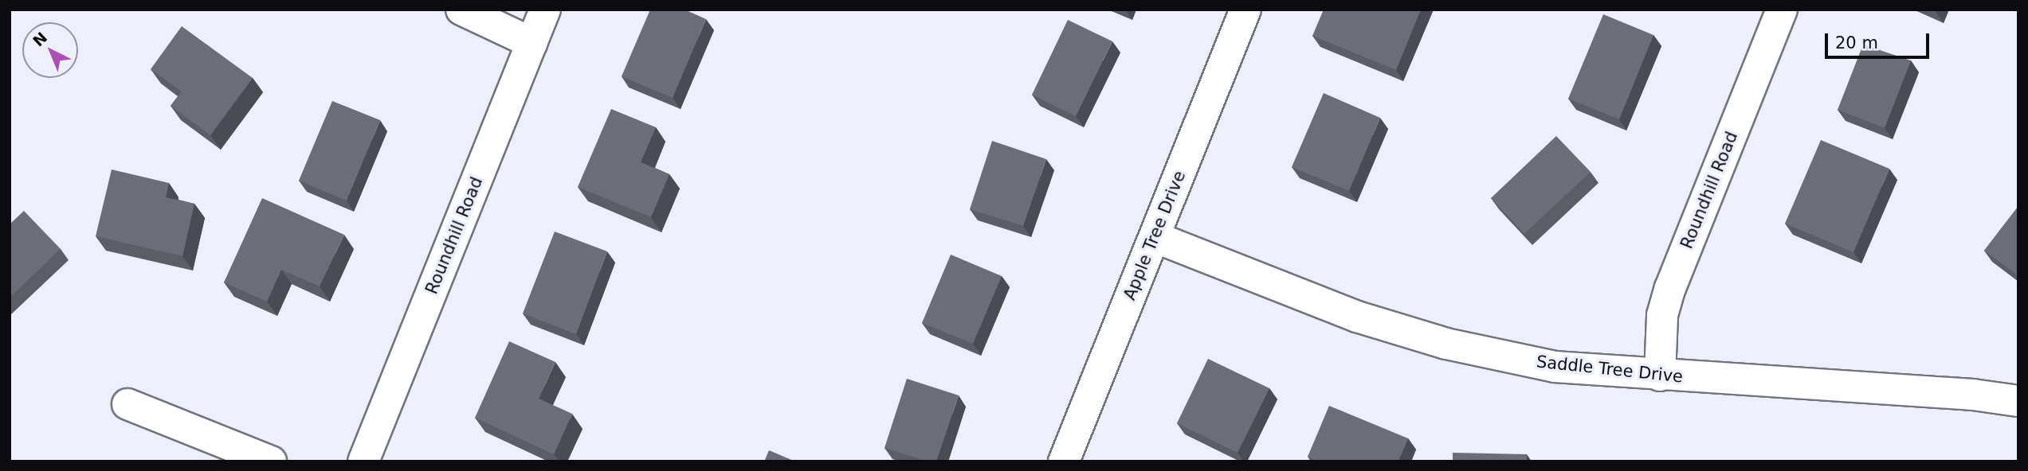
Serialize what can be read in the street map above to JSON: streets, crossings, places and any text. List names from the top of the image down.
{
  "streets": {
    "street": ["Roundhill Road", "Apple Tree Drive", "Saddle Tree Drive"]
  },
  "crossings": [
    ["Roundhill Road", "Saddle Tree Drive"],
    ["Apple Tree Drive", "Saddle Tree Drive"]
  ],
  "scale_bar": "20 m",
  "north": "top left"
}
